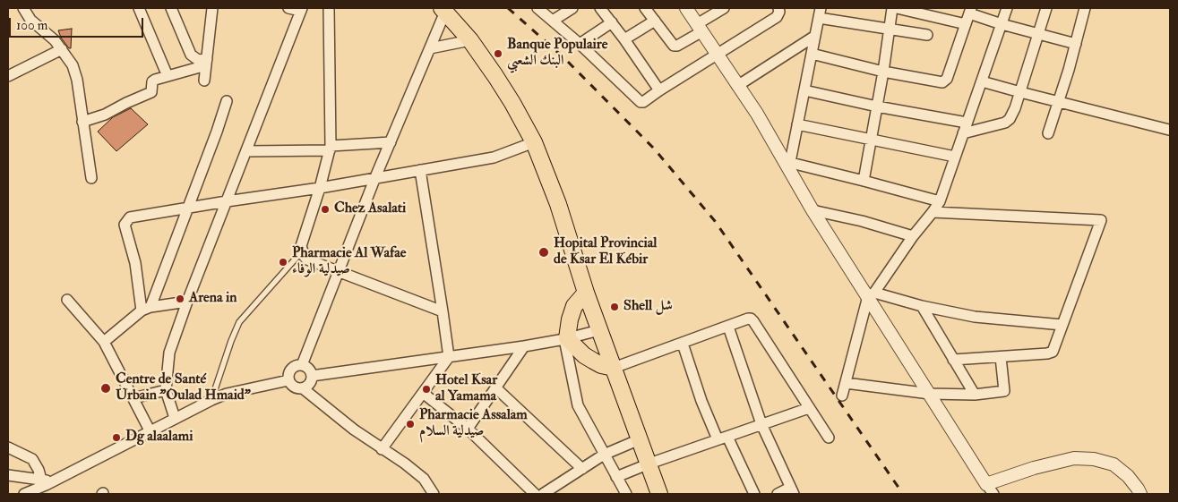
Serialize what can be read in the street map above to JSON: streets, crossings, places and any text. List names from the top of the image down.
{
  "places": [
    "Banque Populaire البنك الشعبي",
    "Chez Asalati",
    "Hopital Provincial de Ksar El Kébir",
    "Pharmacie Al Wafae صيدلية الوفاء",
    "Arena in",
    "Shell شل",
    "Centre de Santé Urbain \"Oulad Hmaid\"",
    "Hotel Ksar al Yamama",
    "Pharmacie Assalam صيدلية السلام",
    "Dg alaalami"
  ],
  "scale_bar": "100 m"
}
